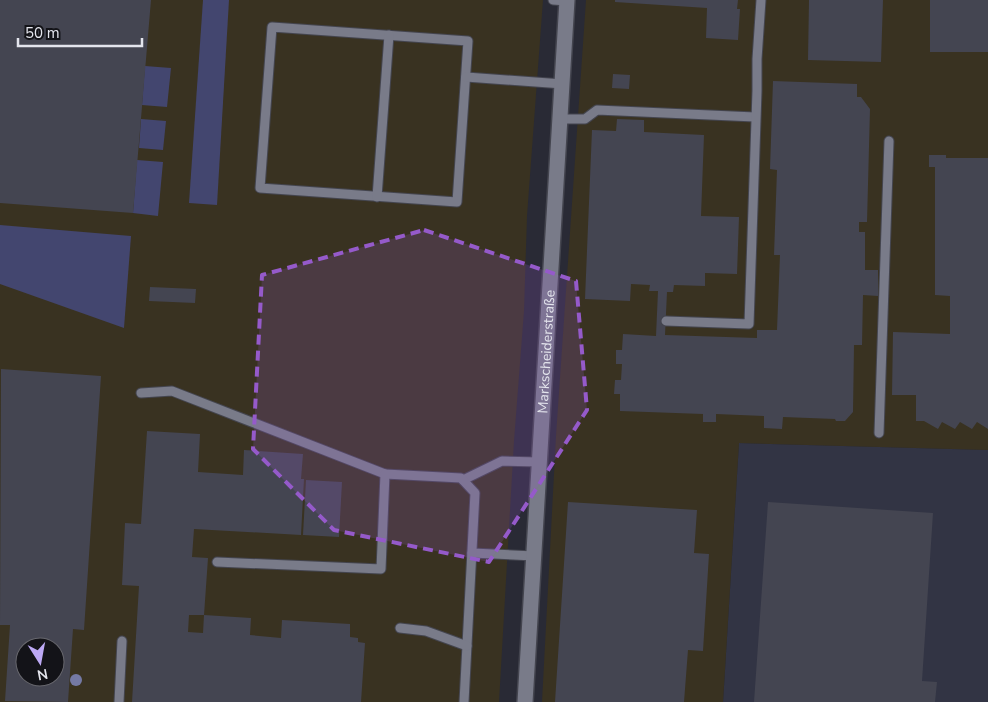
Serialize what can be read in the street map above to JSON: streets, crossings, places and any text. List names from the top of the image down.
{
  "streets": {
    "street": ["Markscheiderstraße"]
  },
  "scale_bar": "50 m",
  "north": "bottom"
}
